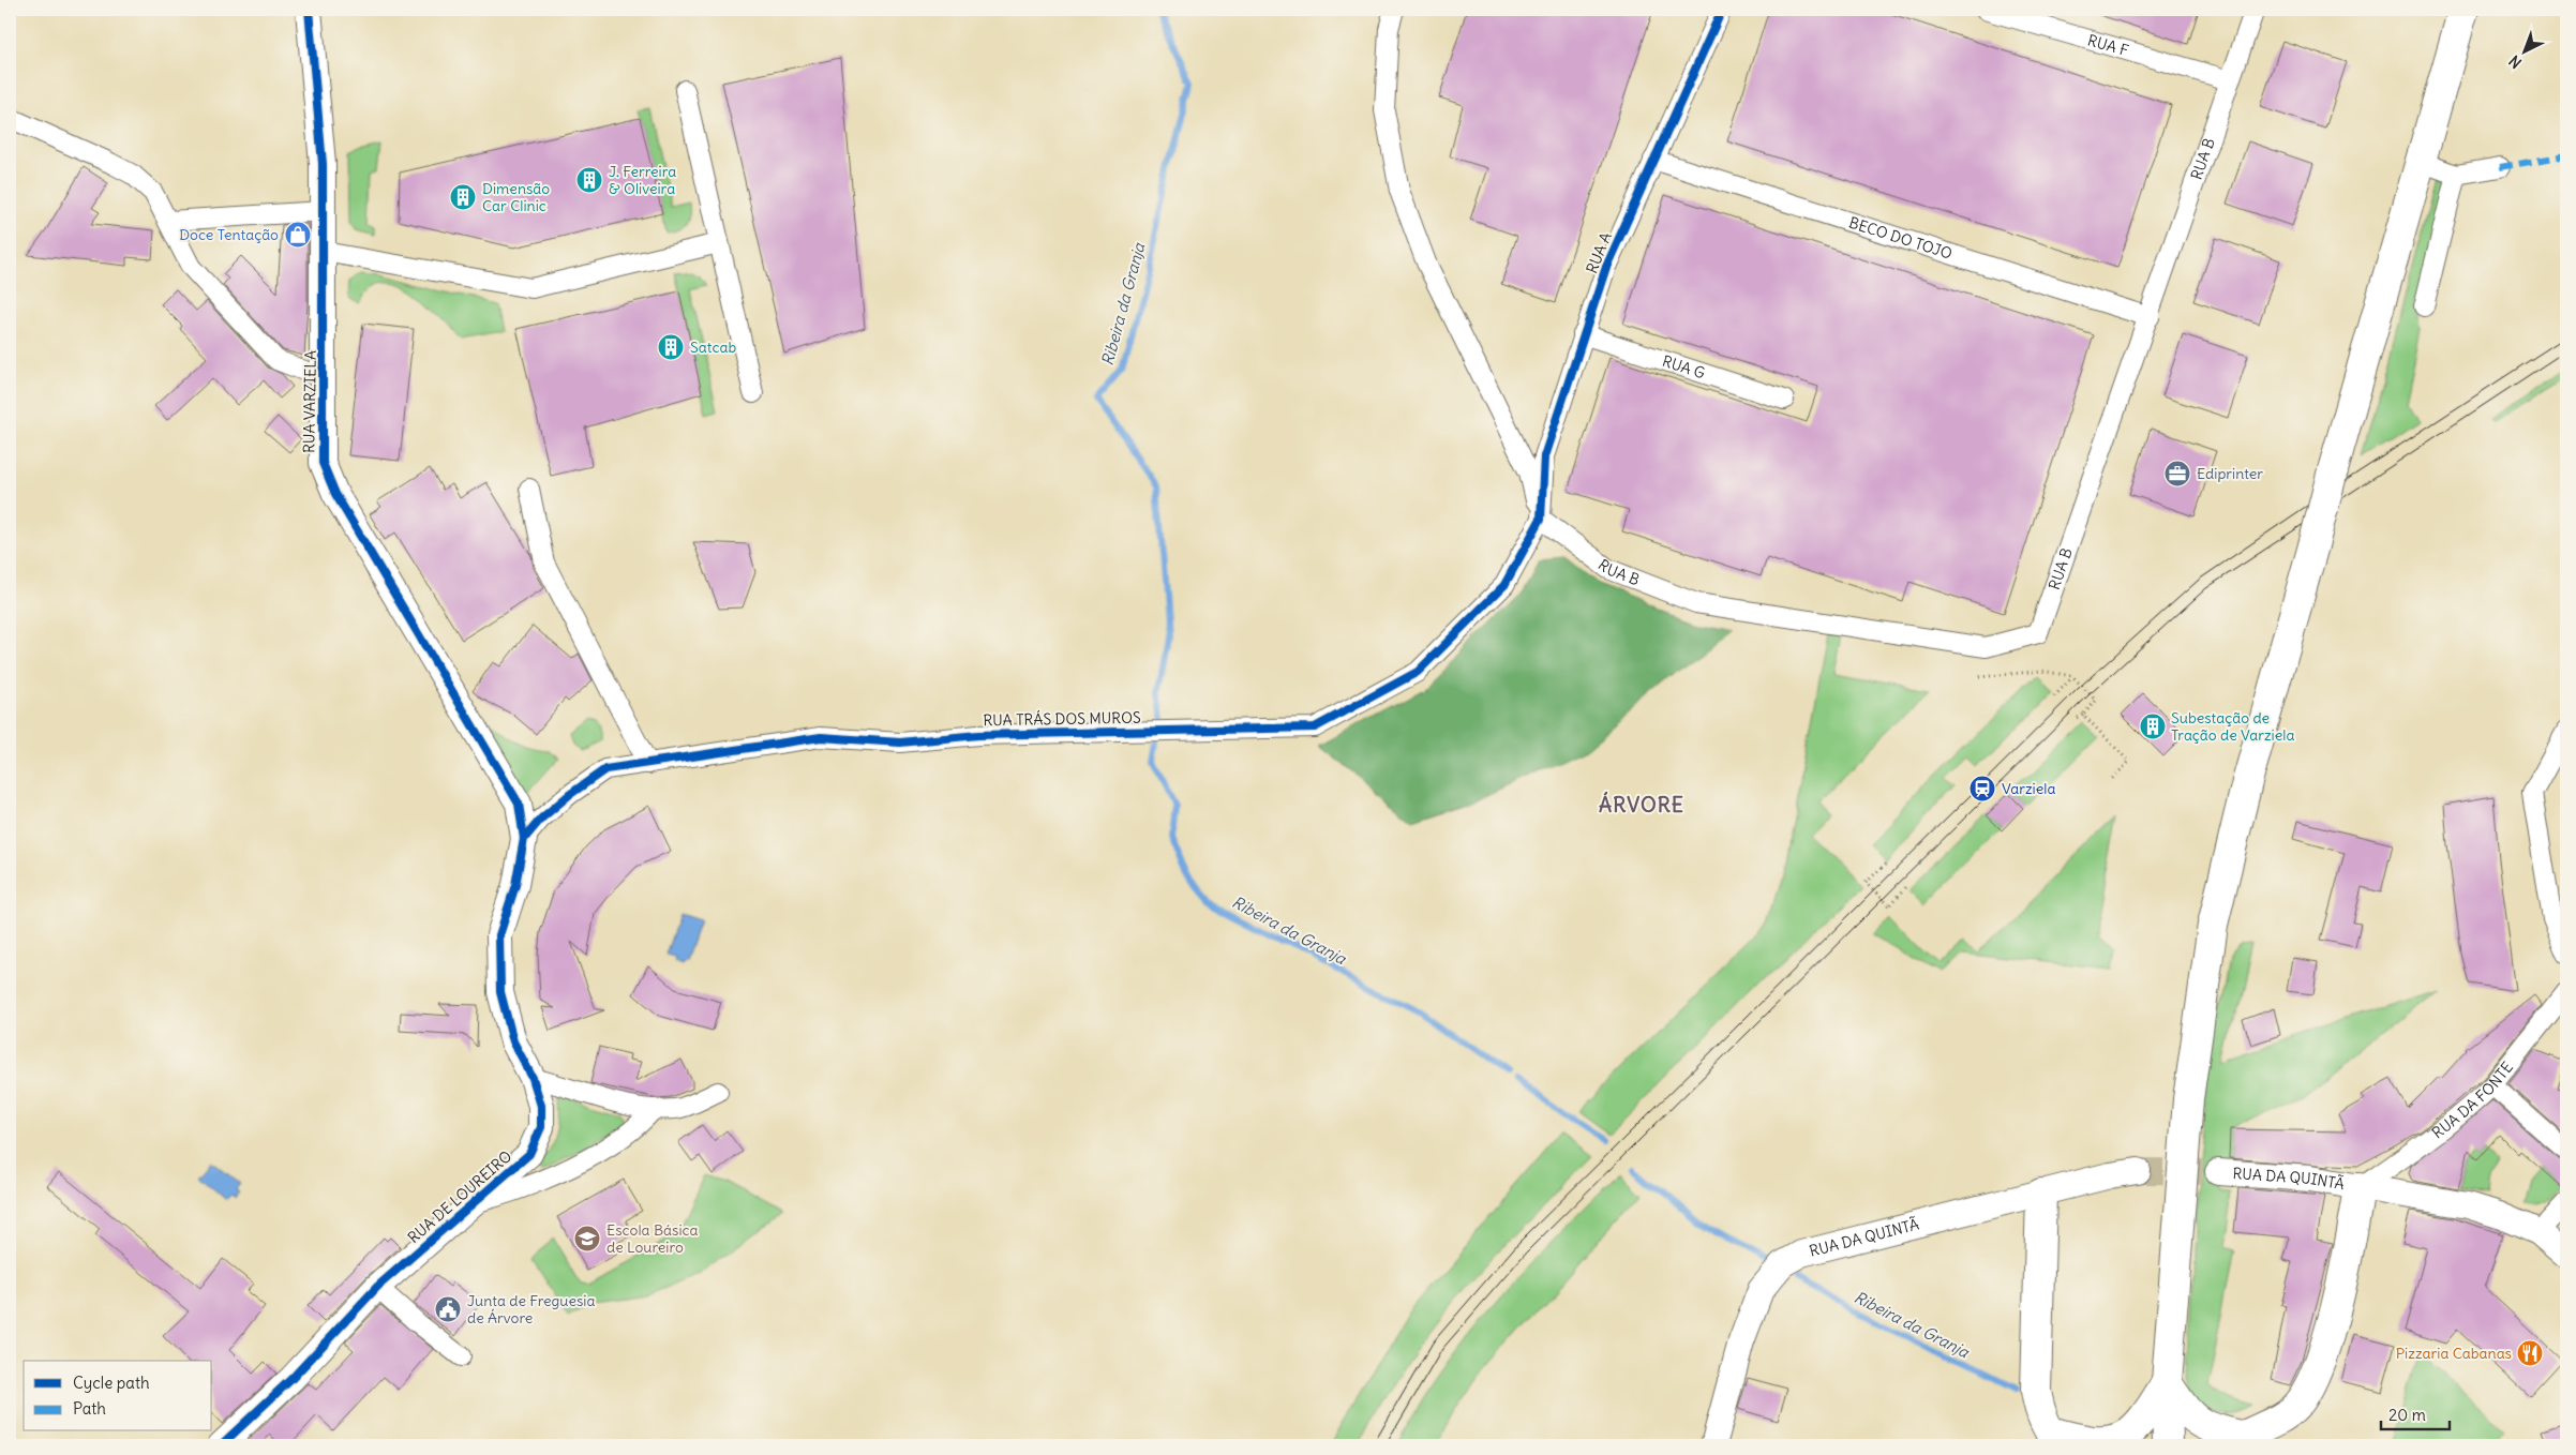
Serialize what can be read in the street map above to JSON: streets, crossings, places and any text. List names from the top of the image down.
{
  "streets": {
    "street": [
      "RUA F",
      "RUA B",
      "BECO DO TOJO",
      "RUA A",
      "RUA G",
      "RUA VARZIELA",
      "RUA TRÁS DOS MUROS",
      "RUA DA FONTE",
      "RUA DA QUINTÃ",
      "RUA DE LOUREIRO"
    ]
  },
  "crossings": [
    ["RUA F", "RUA B"],
    ["RUA B", "BECO DO TOJO"],
    ["RUA B", "RUA A"],
    ["RUA B", "RUA TRÁS DOS MUROS"],
    ["BECO DO TOJO", "RUA A"],
    ["RUA A", "RUA G"],
    ["RUA A", "RUA TRÁS DOS MUROS"],
    ["RUA VARZIELA", "RUA TRÁS DOS MUROS"],
    ["RUA VARZIELA", "RUA DE LOUREIRO"],
    ["RUA TRÁS DOS MUROS", "RUA DE LOUREIRO"],
    ["RUA DA FONTE", "RUA DA QUINTÃ"]
  ],
  "districts": ["ÁRVORE"],
  "water": ["Ribeira da Granja"],
  "places": {
    "building": [
      "J. Ferreira & Oliveira",
      "Dimensão Car Clinic",
      "Satcab",
      "Subestação de Tração de Varziela"
    ],
    "shop": ["Doce Tentação"],
    "office": ["Ediprinter"],
    "station": ["Varziela"],
    "school or university": ["Escola Básica de Loureiro"],
    "public building": ["Junta de Freguesia de Árvore"],
    "restaurant": ["Pizzaria Cabanas"]
  },
  "legend": ["Cycle path", "Path"],
  "scale_bar": "20 m",
  "north": "bottom left"
}
